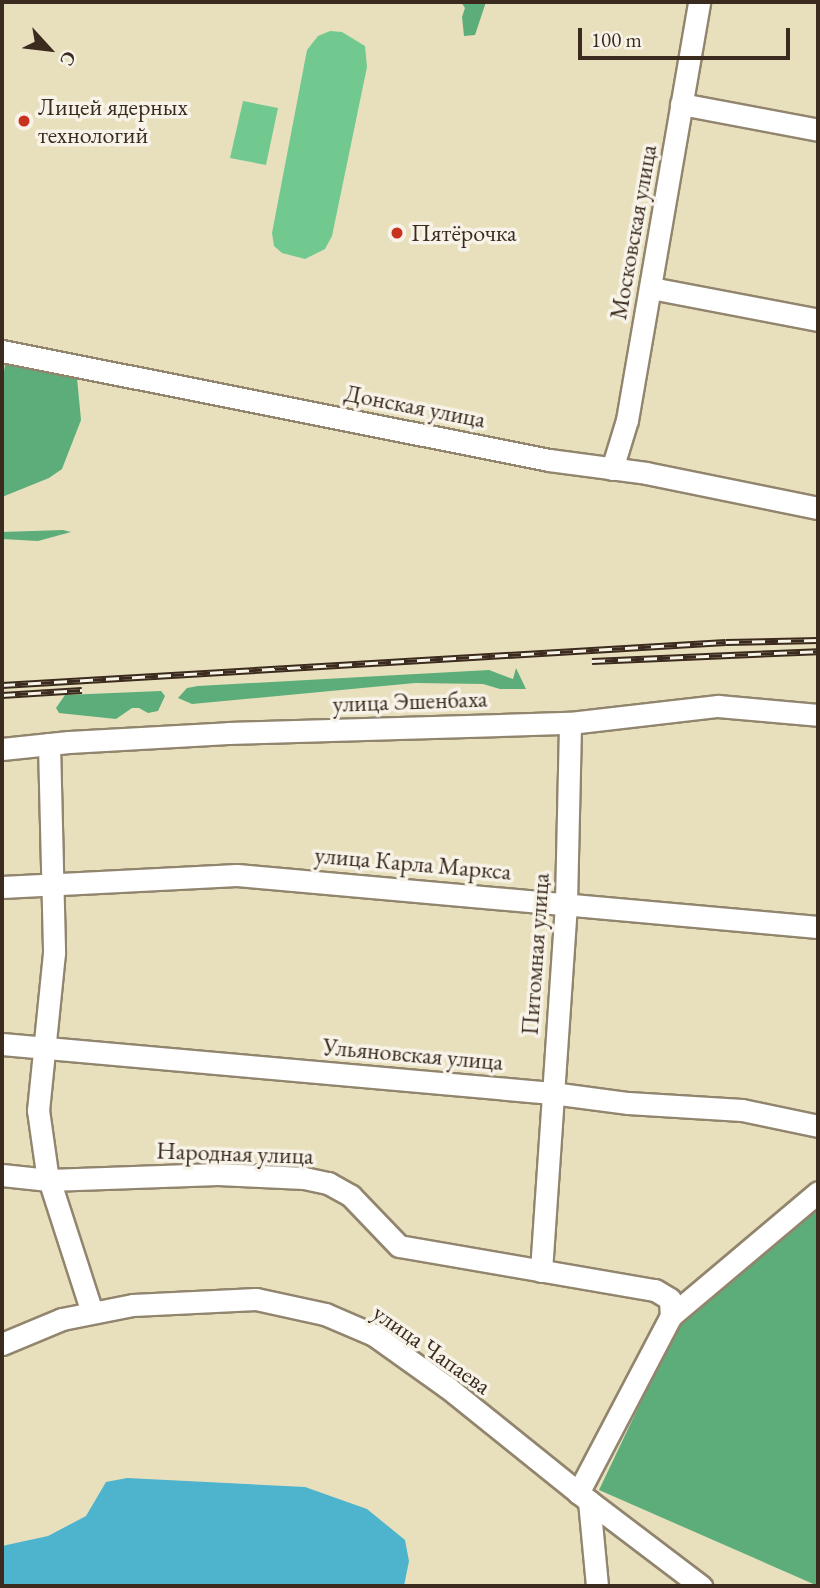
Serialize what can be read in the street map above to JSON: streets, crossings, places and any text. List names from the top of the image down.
{
  "streets": {
    "street": [
      "Московская улица",
      "Донская улица",
      "улица Эшенбаха",
      "улица Карла Маркса",
      "Питомная улица",
      "Ульяновская улица",
      "Народная улица",
      "улица Чапаева"
    ]
  },
  "crossings": [
    ["Московская улица", "Донская улица"],
    ["улица Эшенбаха", "Питомная улица"],
    ["улица Карла Маркса", "Питомная улица"],
    ["Питомная улица", "Ульяновская улица"],
    ["Питомная улица", "Народная улица"]
  ],
  "places": ["Лицей ядерных технологий", "Пятёрочка"],
  "scale_bar": "100 m",
  "north": "bottom right"
}
